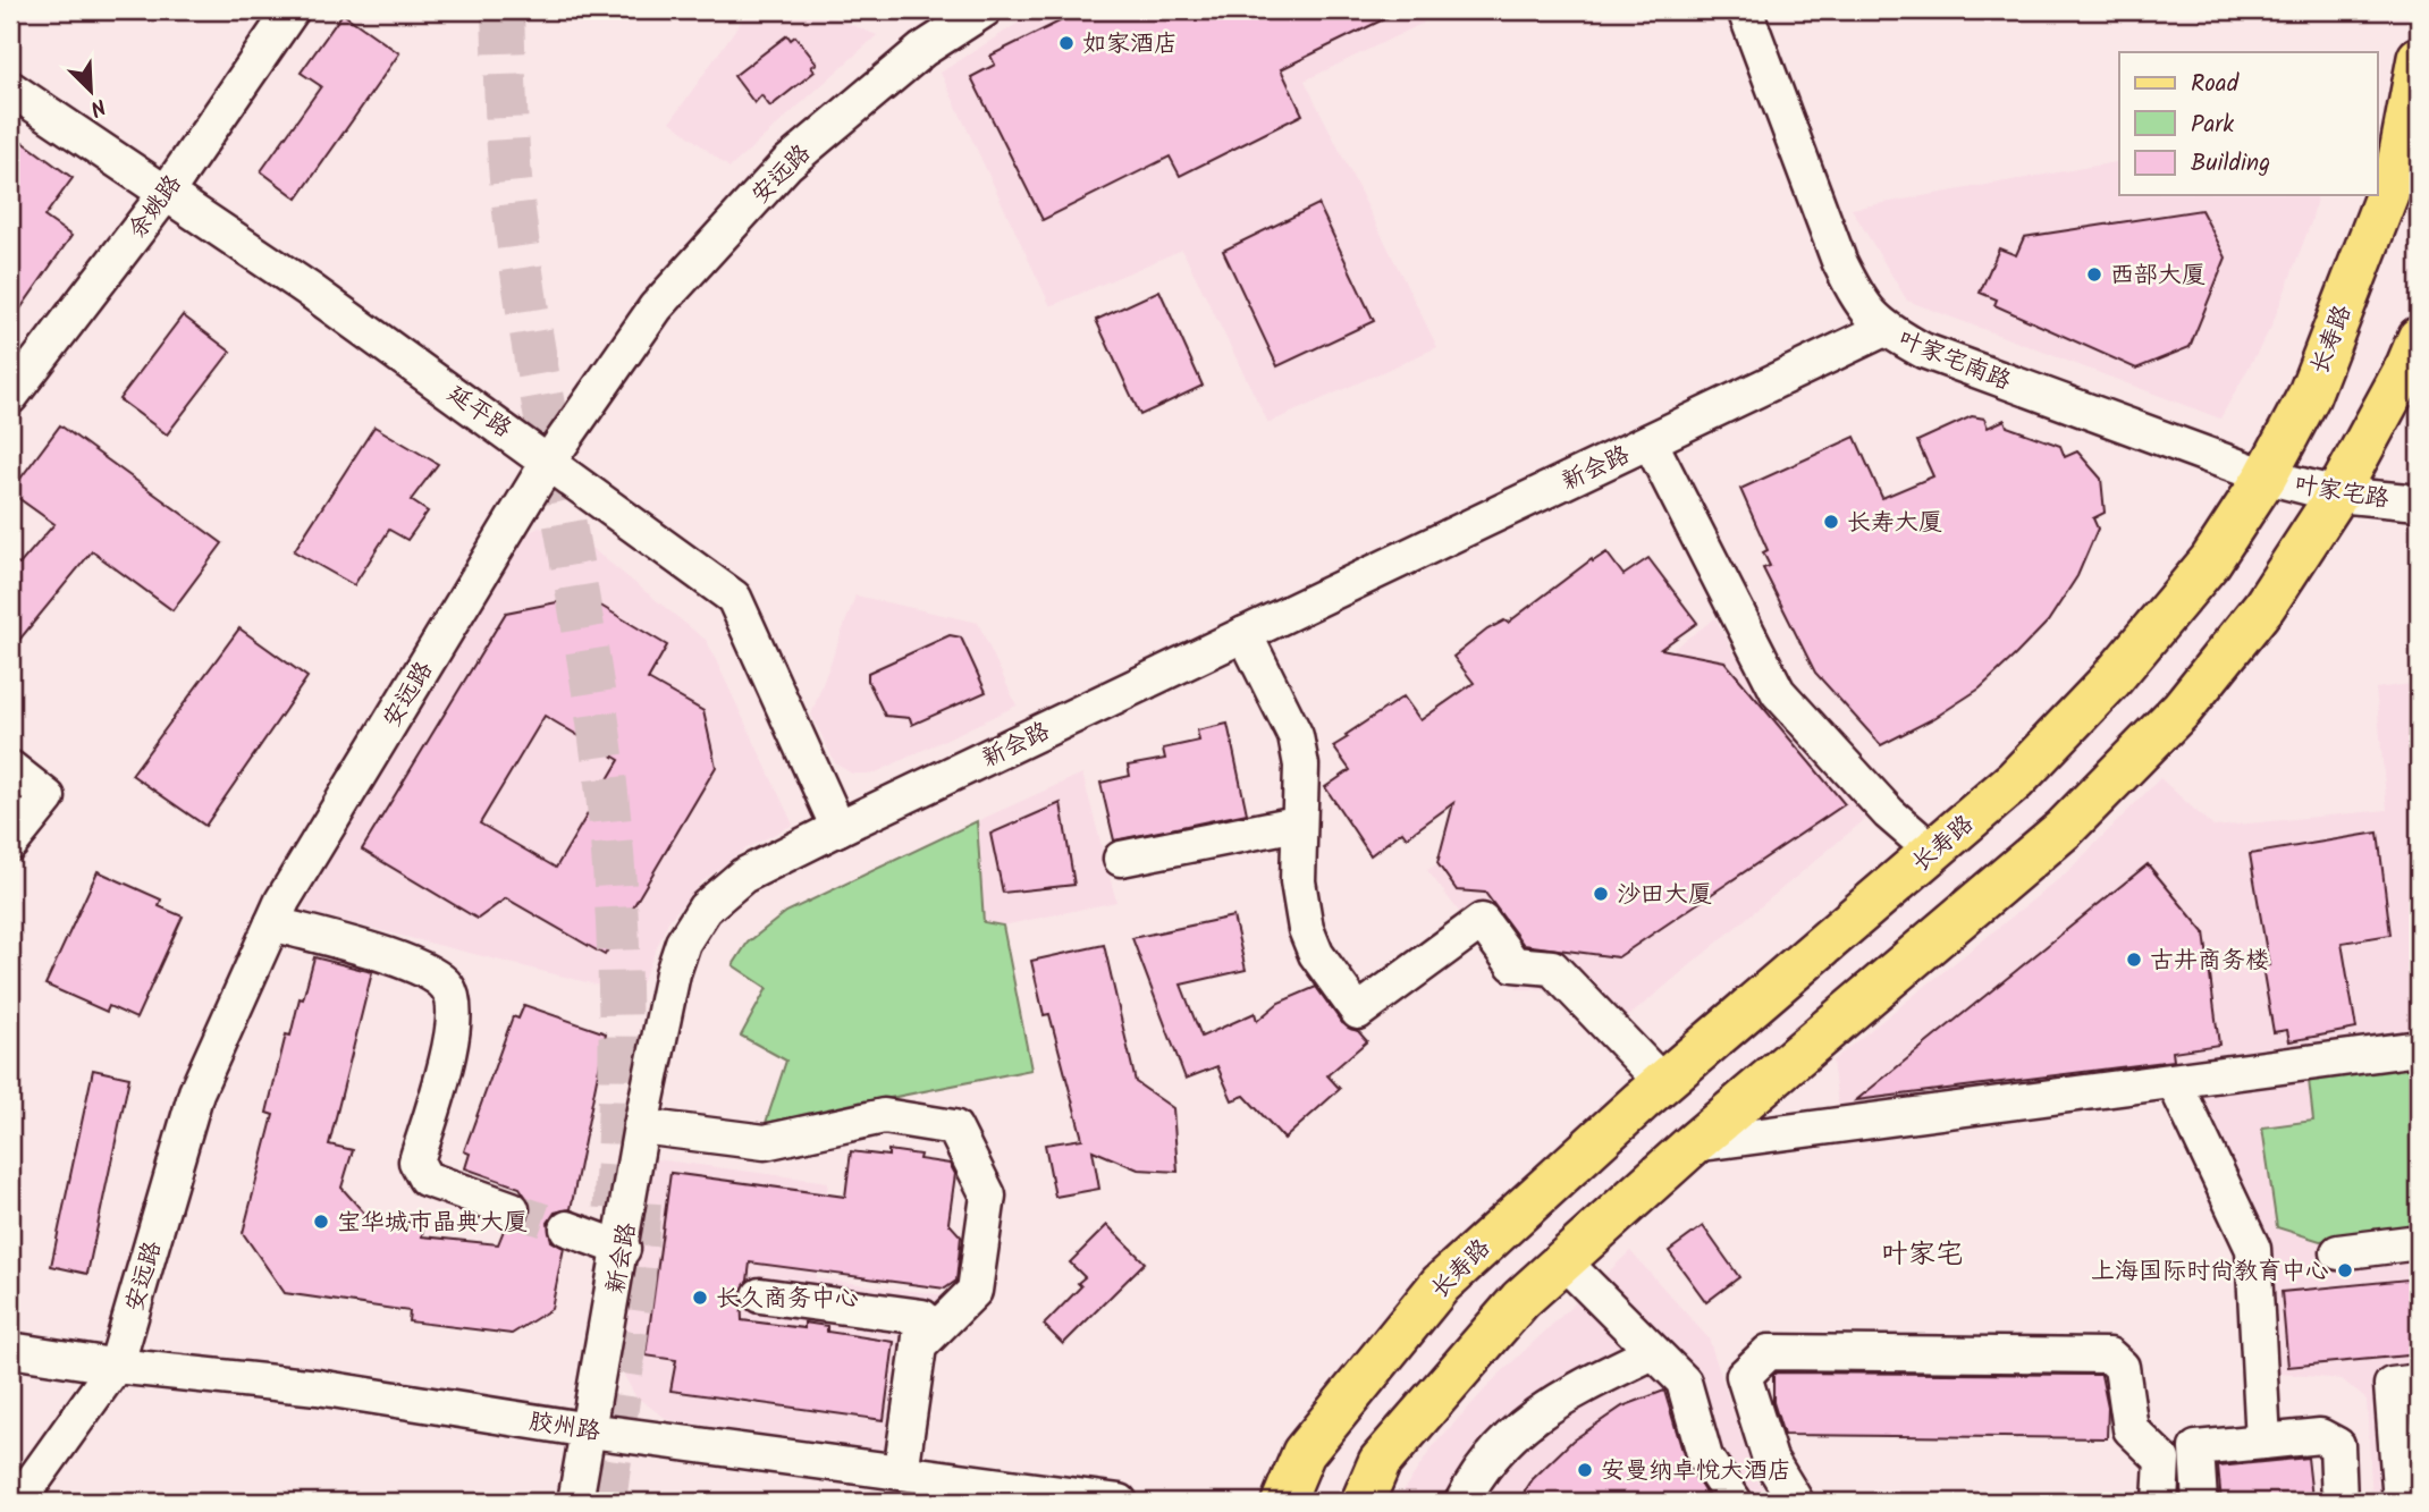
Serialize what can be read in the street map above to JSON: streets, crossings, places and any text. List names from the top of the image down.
{
  "streets": {
    "main road": ["长寿路"],
    "street": [
      "安远路",
      "余姚路",
      "叶家宅南路",
      "延平路",
      "新会路",
      "叶家宅路",
      "胶州路"
    ]
  },
  "crossings": [
    ["安远路", "延平路"],
    ["安远路", "胶州路"],
    ["余姚路", "延平路"],
    ["长寿路", "叶家宅南路"],
    ["长寿路", "叶家宅路"],
    ["叶家宅南路", "新会路"],
    ["叶家宅南路", "叶家宅路"],
    ["延平路", "新会路"],
    ["新会路", "胶州路"]
  ],
  "districts": ["叶家宅"],
  "places": [
    "如家酒店",
    "西部大厦",
    "长寿大厦",
    "沙田大厦",
    "古井商务楼",
    "宝华城市晶典大厦",
    "上海国际时尚教育中心",
    "长久商务中心",
    "安曼纳卓悦大酒店"
  ],
  "legend": ["Road", "Park", "Building"],
  "north": "bottom right"
}
